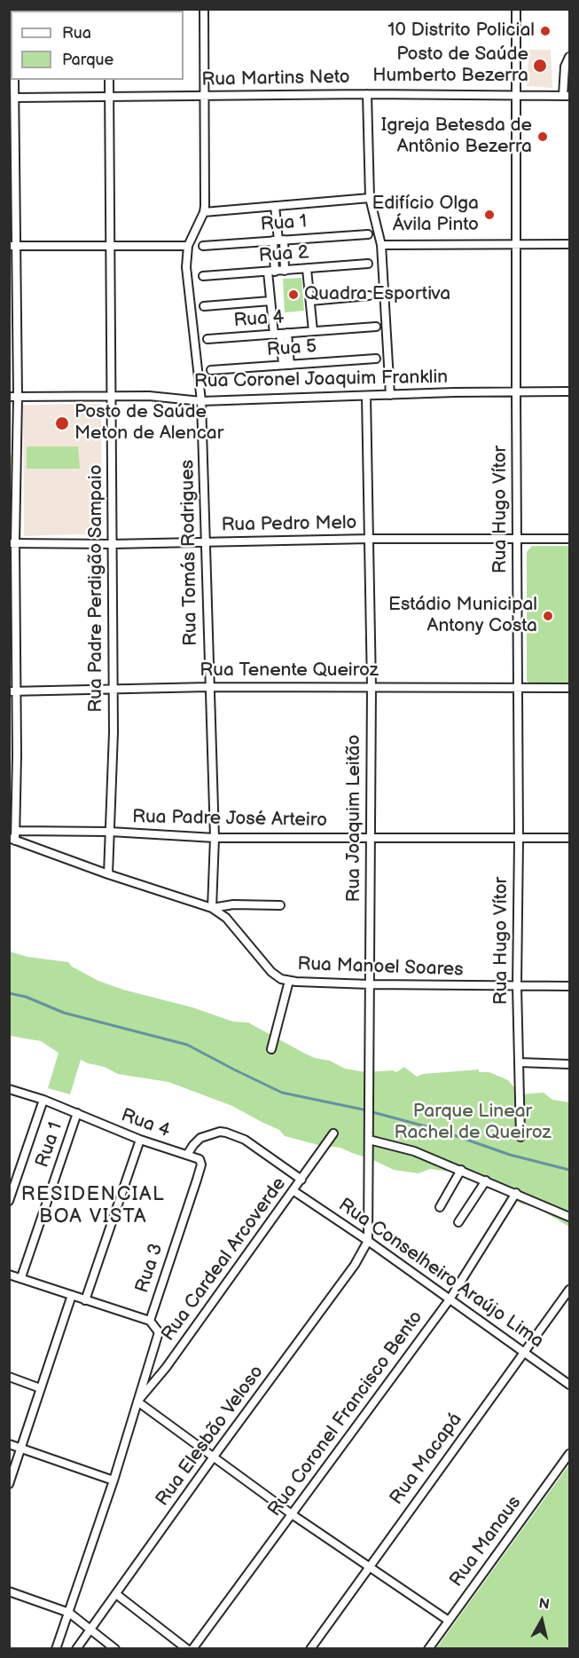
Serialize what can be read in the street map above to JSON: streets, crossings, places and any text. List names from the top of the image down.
{
  "streets": {
    "street": [
      "Rua Martins Neto",
      "Rua 1",
      "Rua 2",
      "Rua 4",
      "Rua 5",
      "Rua Coronel Joaquim Franklin",
      "Rua Hugo Vítor",
      "Rua Pedro Melo",
      "Rua Tomás Rodrigues",
      "Rua Padre Perdigão Sampaio",
      "Rua Tenente Queiroz",
      "Rua Joaquim Leitão",
      "Rua Padre José Arteiro",
      "Rua Manoel Soares",
      "Rua Cardeal Arcoverde",
      "Rua 3",
      "Rua Conselheiro Araújo Lima",
      "Rua Coronel Francisco Bento",
      "Rua Elesbão Veloso",
      "Rua Macapá",
      "Rua Manaus"
    ]
  },
  "crossings": [
    ["Rua Martins Neto", "Rua Hugo Vítor"],
    ["Rua Martins Neto", "Rua Tomás Rodrigues"],
    ["Rua Martins Neto", "Rua Padre Perdigão Sampaio"],
    ["Rua 1", "Rua 4"],
    ["Rua 4", "Rua 3"],
    ["Rua Coronel Joaquim Franklin", "Rua Hugo Vítor"],
    ["Rua Coronel Joaquim Franklin", "Rua Tomás Rodrigues"],
    ["Rua Coronel Joaquim Franklin", "Rua Padre Perdigão Sampaio"],
    ["Rua Coronel Joaquim Franklin", "Rua Joaquim Leitão"],
    ["Rua Hugo Vítor", "Rua Pedro Melo"],
    ["Rua Hugo Vítor", "Rua Tenente Queiroz"],
    ["Rua Hugo Vítor", "Rua Padre José Arteiro"],
    ["Rua Hugo Vítor", "Rua Manoel Soares"],
    ["Rua Pedro Melo", "Rua Tomás Rodrigues"],
    ["Rua Pedro Melo", "Rua Padre Perdigão Sampaio"],
    ["Rua Pedro Melo", "Rua Joaquim Leitão"],
    ["Rua Tomás Rodrigues", "Rua Tenente Queiroz"],
    ["Rua Tomás Rodrigues", "Rua Padre José Arteiro"],
    ["Rua Tomás Rodrigues", "Rua Manoel Soares"],
    ["Rua Padre Perdigão Sampaio", "Rua Tenente Queiroz"],
    ["Rua Padre Perdigão Sampaio", "Rua Padre José Arteiro"],
    ["Rua Padre Perdigão Sampaio", "Rua Manoel Soares"],
    ["Rua Tenente Queiroz", "Rua Joaquim Leitão"],
    ["Rua Joaquim Leitão", "Rua Padre José Arteiro"],
    ["Rua Joaquim Leitão", "Rua Manoel Soares"],
    ["Rua Joaquim Leitão", "Rua Conselheiro Araújo Lima"],
    ["Rua Joaquim Leitão", "Rua Elesbão Veloso"],
    ["Rua Cardeal Arcoverde", "Rua 3"],
    ["Rua Cardeal Arcoverde", "Rua Conselheiro Araújo Lima"],
    ["Rua Conselheiro Araújo Lima", "Rua Coronel Francisco Bento"],
    ["Rua Conselheiro Araújo Lima", "Rua Elesbão Veloso"],
    ["Rua Conselheiro Araújo Lima", "Rua Macapá"]
  ],
  "districts": ["RESIDENCIAL BOA VISTA"],
  "parks": ["Parque Linear Rachel de Queiroz"],
  "places": [
    "10 Distrito Policial",
    "Posto de Saúde Humberto Bezerra",
    "Igreja Betesda de Antônio Bezerra",
    "Edifício Olga Ávila Pinto",
    "Quadra Esportiva",
    "Posto de Saúde Meton de Alencar",
    "Estádio Municipal Antony Costa"
  ],
  "legend": ["Rua", "Parque"],
  "north": "top"
}
